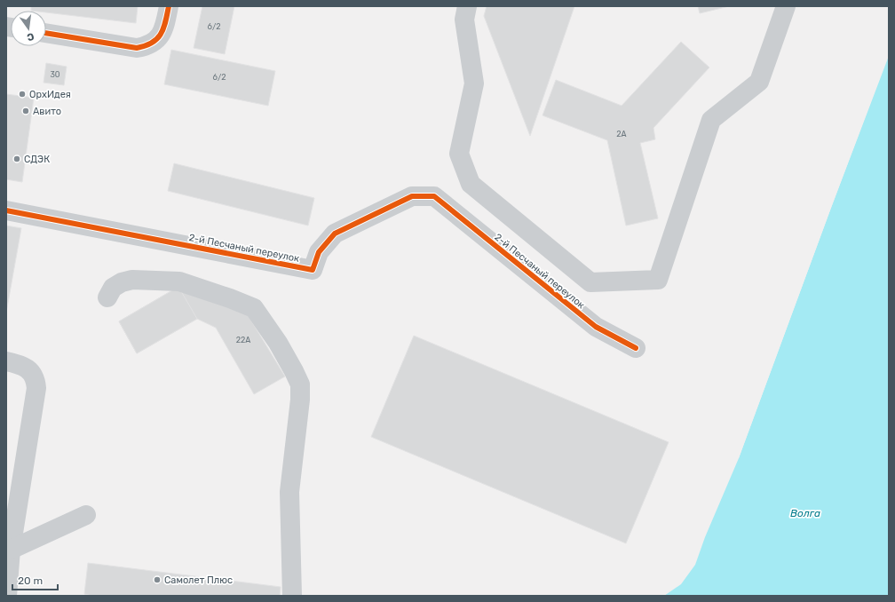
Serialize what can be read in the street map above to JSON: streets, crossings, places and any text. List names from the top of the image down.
{
  "streets": {
    "street": ["2-й Песчаный переулок"]
  },
  "water": ["Волга"],
  "places": [
    "ОрхИдея",
    "Авито",
    "СДЭК",
    "Самолет Плюс"
  ],
  "house_numbers": [
    "6/2",
    "30",
    "6/2",
    "2А",
    "22А"
  ],
  "scale_bar": "20 m",
  "north": "bottom"
}
